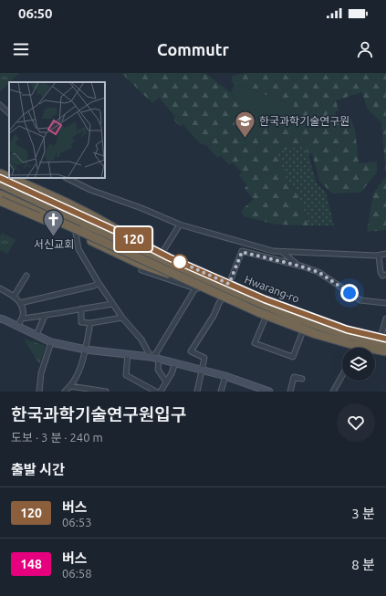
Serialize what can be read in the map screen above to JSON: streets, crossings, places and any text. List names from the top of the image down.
{
  "streets": {
    "main road": ["Hwarang-ro"]
  },
  "places": {
    "school or university": ["한국과학기술연구원"],
    "church": ["서신교회"]
  },
  "lines": ["bus line 120"],
  "page": {
    "status": "06:50",
    "header": "Commutr",
    "on_map": "120",
    "heading": [
      ["한국과학기술연구원입구", "도보 · 3 분 · 240 m"],
      "출발 시간"
    ],
    "list": [
      {
        "mark": "120",
        "name": "버스",
        "note": "06:53",
        "value": "3 분"
      },
      {
        "mark": "148",
        "name": "버스",
        "note": "06:58",
        "value": "8 분"
      }
    ]
  }
}
